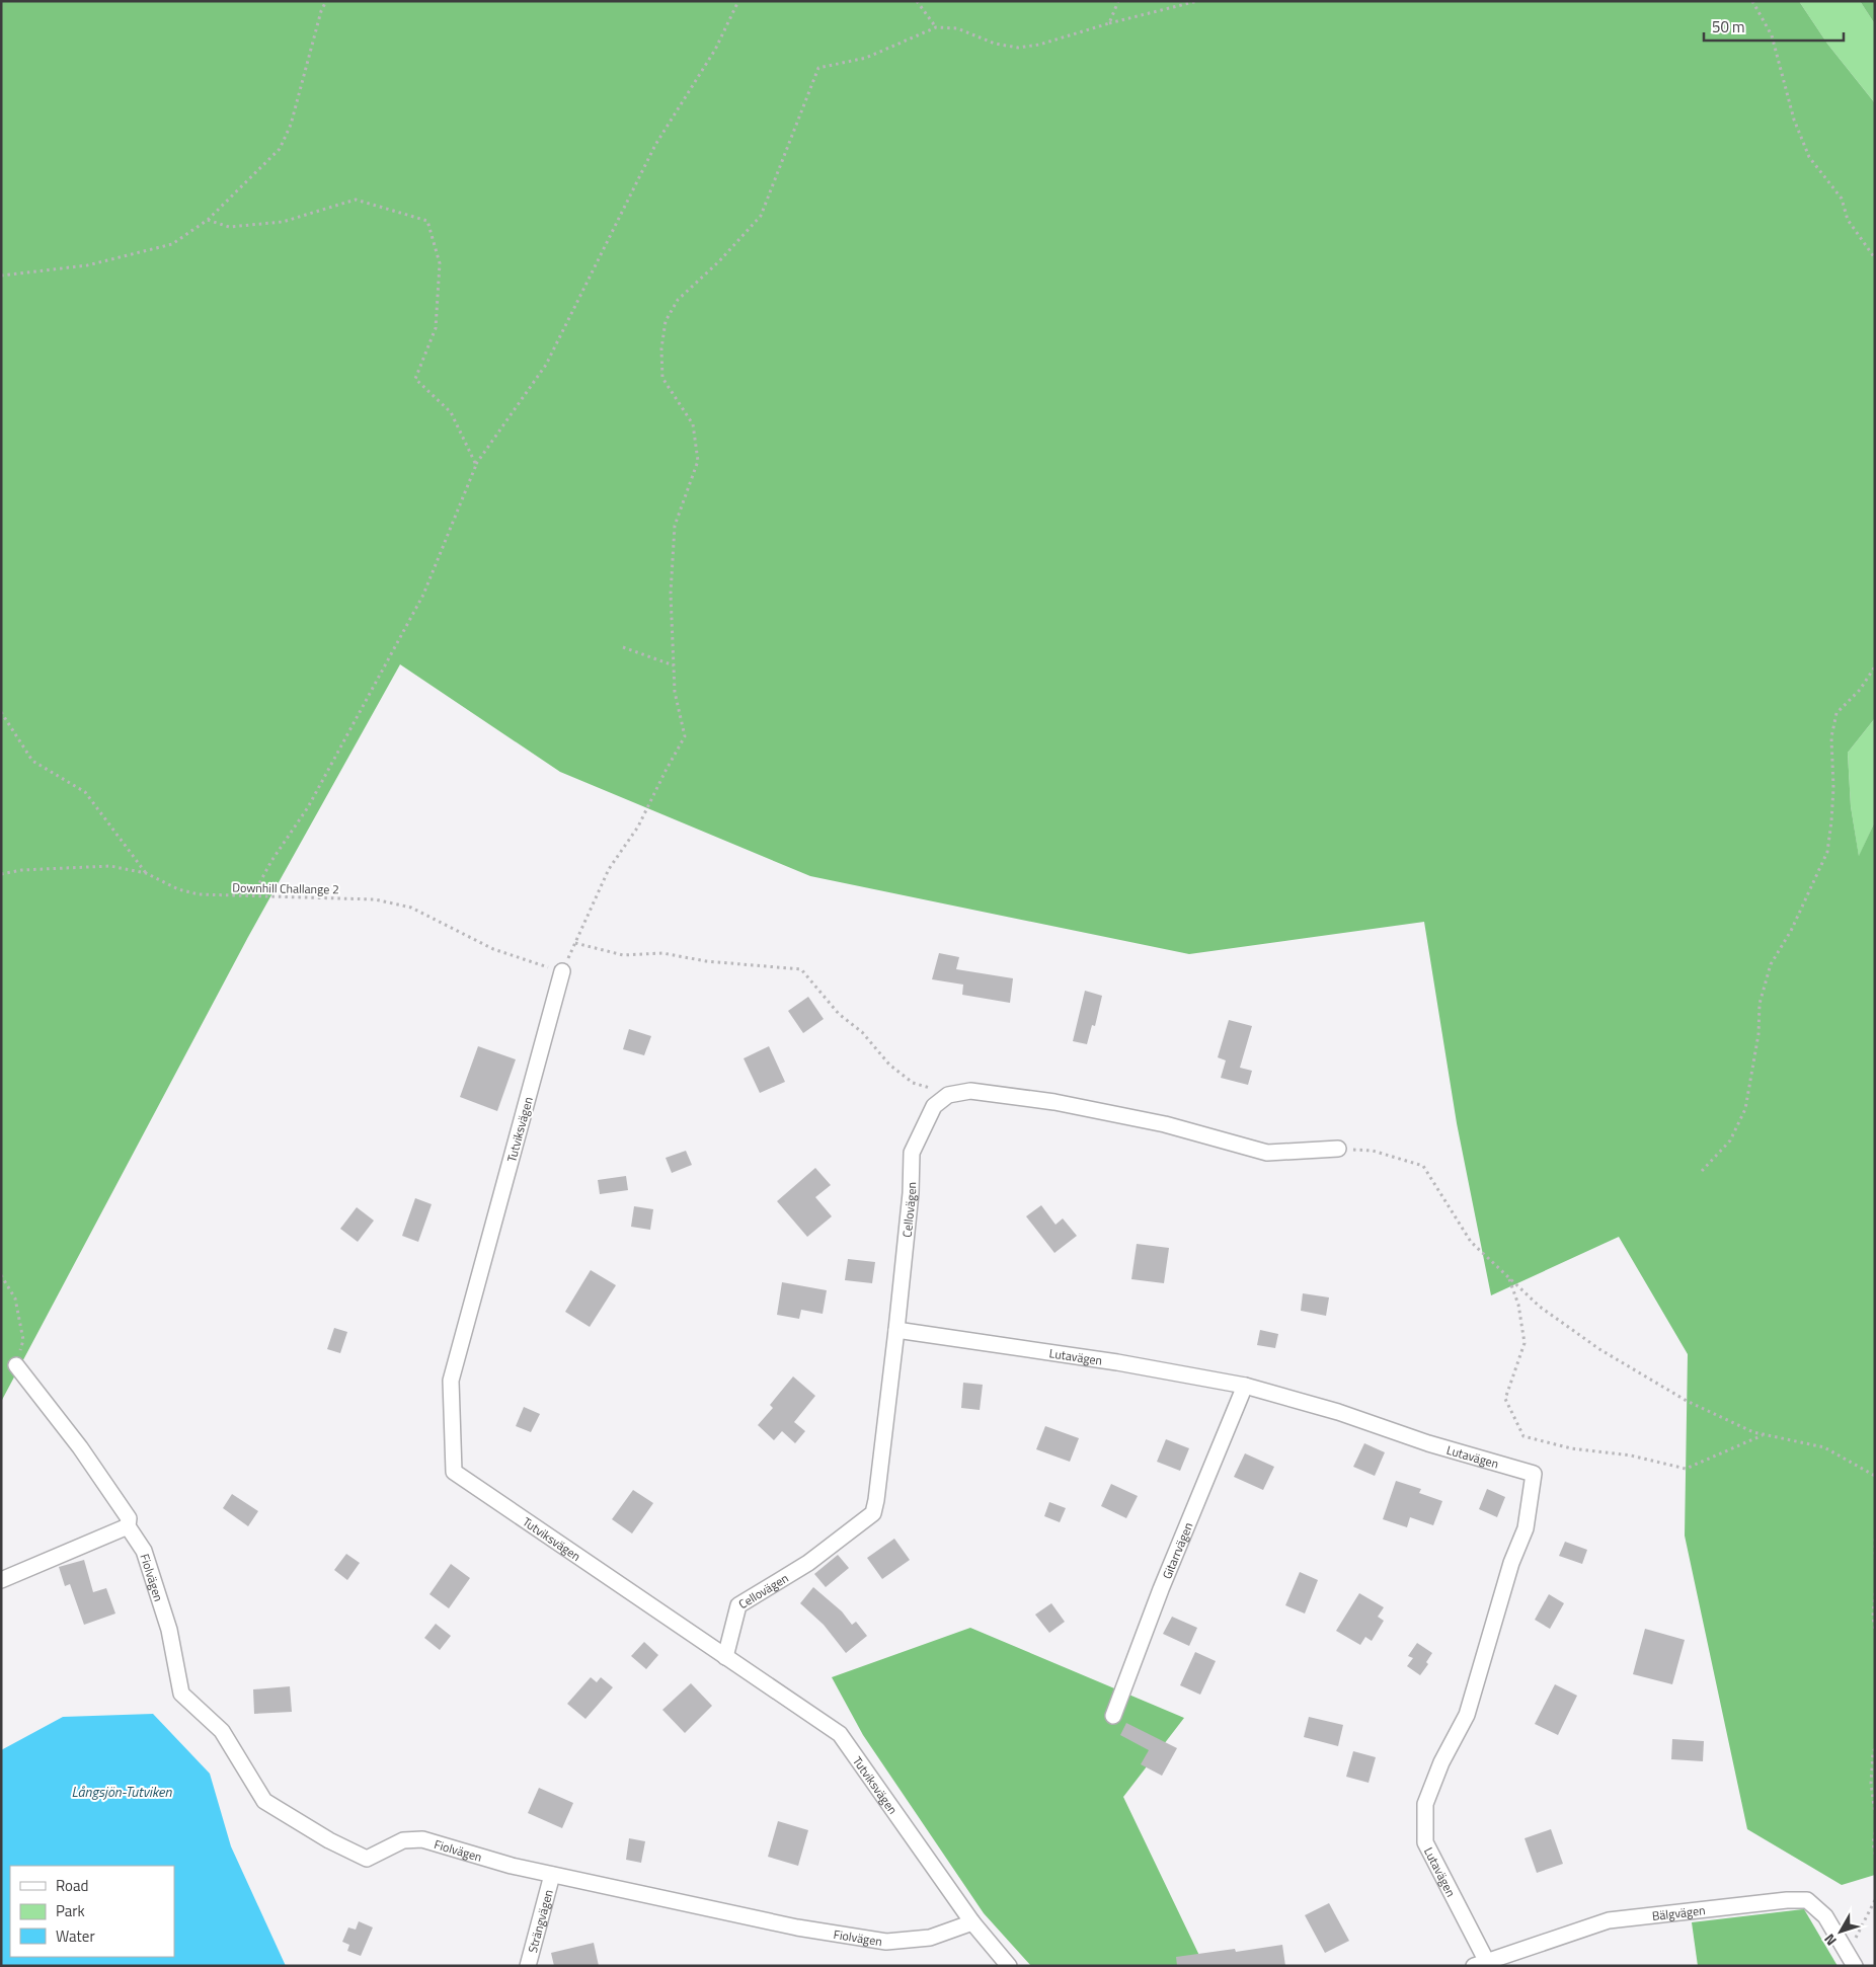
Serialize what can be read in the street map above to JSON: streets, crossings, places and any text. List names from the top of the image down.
{
  "streets": {
    "street": [
      "Tutviksvägen",
      "Cellovägen",
      "Lutavägen",
      "Gitarrvägen",
      "Fiolvägen",
      "Bälgvägen",
      "Strängvägen"
    ],
    "path": ["Downhill Challange 2"]
  },
  "crossings": [
    ["Downhill Challange 2", "Tutviksvägen"],
    ["Tutviksvägen", "Cellovägen"],
    ["Tutviksvägen", "Fiolvägen"],
    ["Cellovägen", "Lutavägen"],
    ["Lutavägen", "Gitarrvägen"],
    ["Lutavägen", "Bälgvägen"],
    ["Fiolvägen", "Strängvägen"]
  ],
  "water": ["Långsjön-Tutviken"],
  "legend": ["Road", "Park", "Water"],
  "scale_bar": "50 m",
  "north": "bottom left"
}
